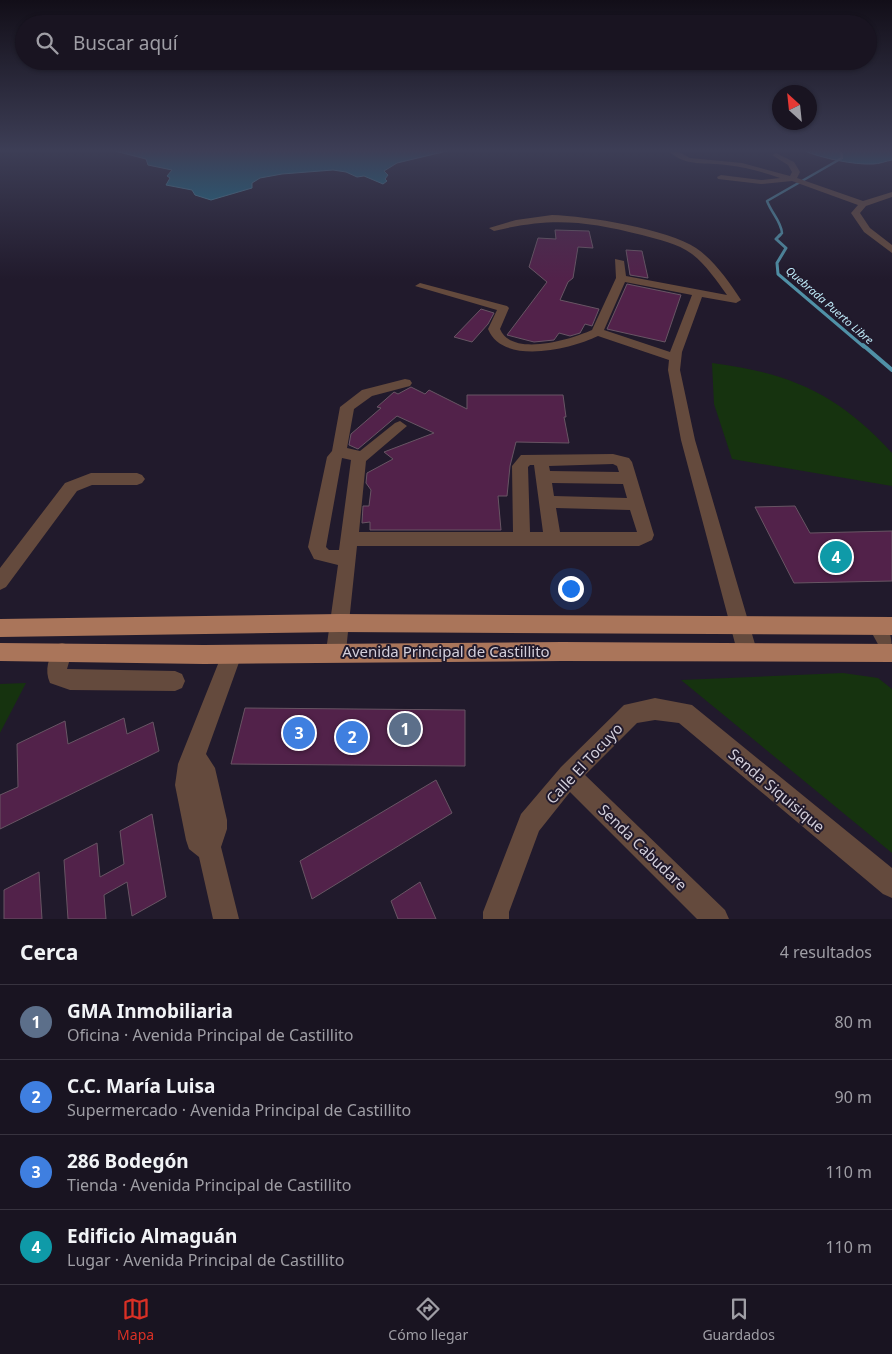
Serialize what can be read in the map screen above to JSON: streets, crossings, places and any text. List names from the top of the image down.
{
  "streets": {
    "main road": ["Avenida Principal de Castillito"],
    "street": ["Calle El Tocuyo", "Senda Siquisique", "Senda Cabudare"]
  },
  "crossings": [
    ["Calle El Tocuyo", "Senda Siquisique"],
    ["Calle El Tocuyo", "Senda Cabudare"]
  ],
  "water": ["Quebrada Puerto Libre"],
  "north": "top left",
  "page": {
    "search": "Buscar aquí",
    "pins": [
      "4",
      "1",
      "3",
      "2"
    ],
    "heading": ["Cerca", "4 resultados"],
    "list": [
      {
        "mark": "1",
        "name": "GMA Inmobiliaria",
        "note": "Oficina · Avenida Principal de Castillito",
        "value": "80 m"
      },
      {
        "mark": "2",
        "name": "C.C. María Luisa",
        "note": "Supermercado · Avenida Principal de Castillito",
        "value": "90 m"
      },
      {
        "mark": "3",
        "name": "286 Bodegón",
        "note": "Tienda · Avenida Principal de Castillito",
        "value": "110 m"
      },
      {
        "mark": "4",
        "name": "Edificio Almaguán",
        "note": "Lugar · Avenida Principal de Castillito",
        "value": "110 m"
      }
    ],
    "nav": ["Mapa", "Cómo llegar", "Guardados"]
  }
}
